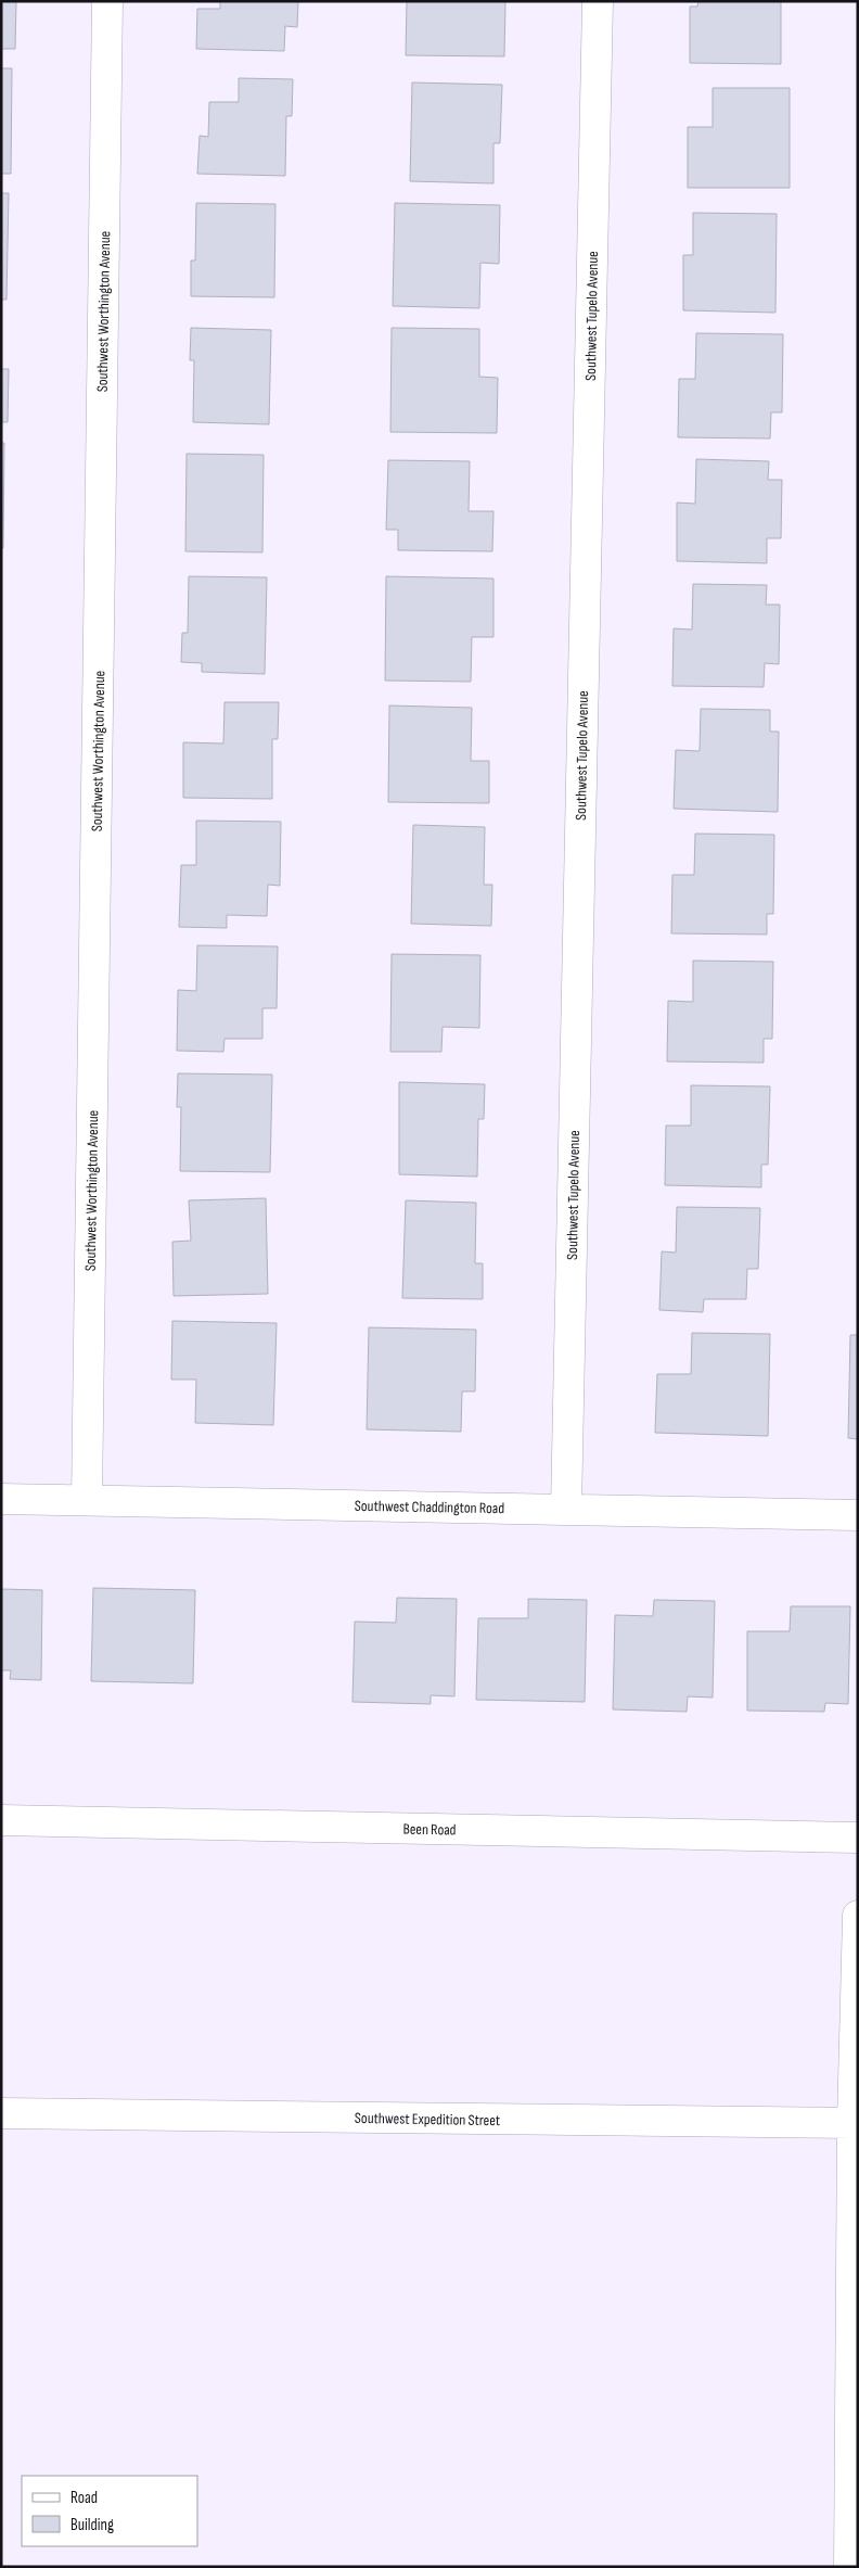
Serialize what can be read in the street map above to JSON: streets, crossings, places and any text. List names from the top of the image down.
{
  "streets": {
    "street": [
      "Southwest Worthington Avenue",
      "Southwest Tupelo Avenue",
      "Southwest Chaddington Road",
      "Been Road",
      "Southwest Expedition Street"
    ]
  },
  "crossings": [
    ["Southwest Worthington Avenue", "Southwest Chaddington Road"],
    ["Southwest Tupelo Avenue", "Southwest Chaddington Road"]
  ],
  "legend": ["Road", "Building"]
}
